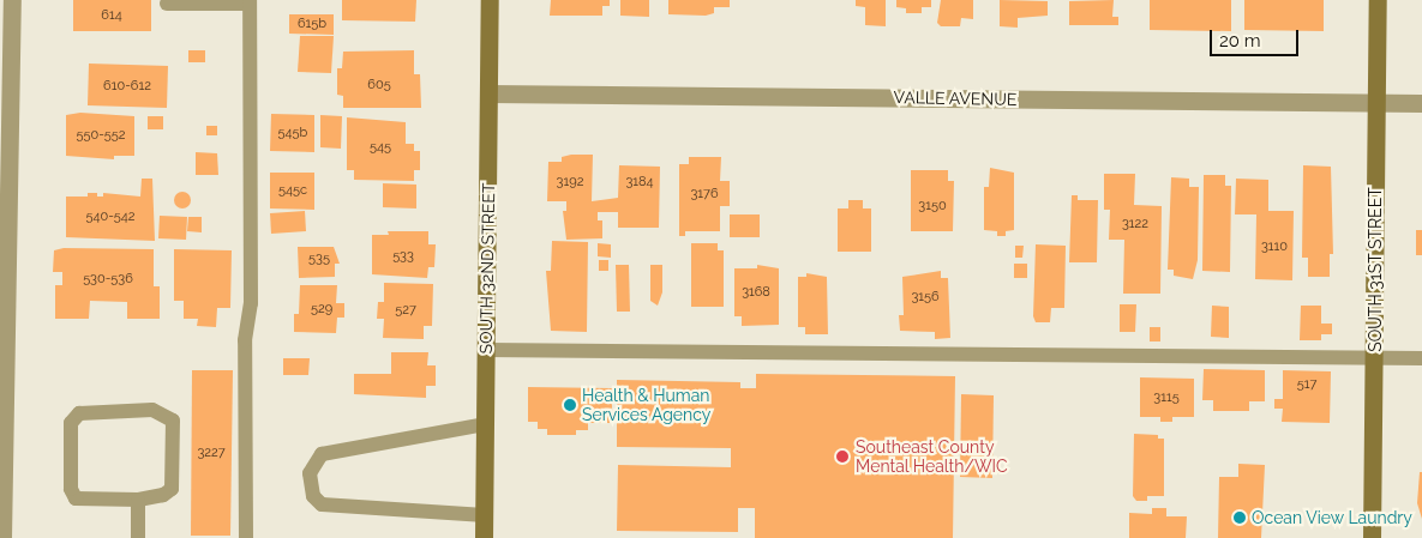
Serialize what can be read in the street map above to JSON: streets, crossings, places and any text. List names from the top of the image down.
{
  "streets": {
    "main road": ["SOUTH 32ND STREET", "SOUTH 31ST STREET"],
    "street": ["VALLE AVENUE"]
  },
  "crossings": [
    ["VALLE AVENUE", "SOUTH 32ND STREET"],
    ["VALLE AVENUE", "SOUTH 31ST STREET"]
  ],
  "places": ["Health & Human Services Agency", "Southeast County Mental Health/WIC", "Ocean View Laundry"],
  "house_numbers": [
    "614",
    "615b",
    "605",
    "610-612",
    "545b",
    "550-552",
    "545",
    "3192",
    "3184",
    "545c",
    "3176",
    "3150",
    "540-542",
    "3122",
    "3110",
    "533",
    "535",
    "530-536",
    "3168",
    "3156",
    "529",
    "527",
    "517",
    "3115",
    "3227"
  ],
  "scale_bar": "20 m"
}
